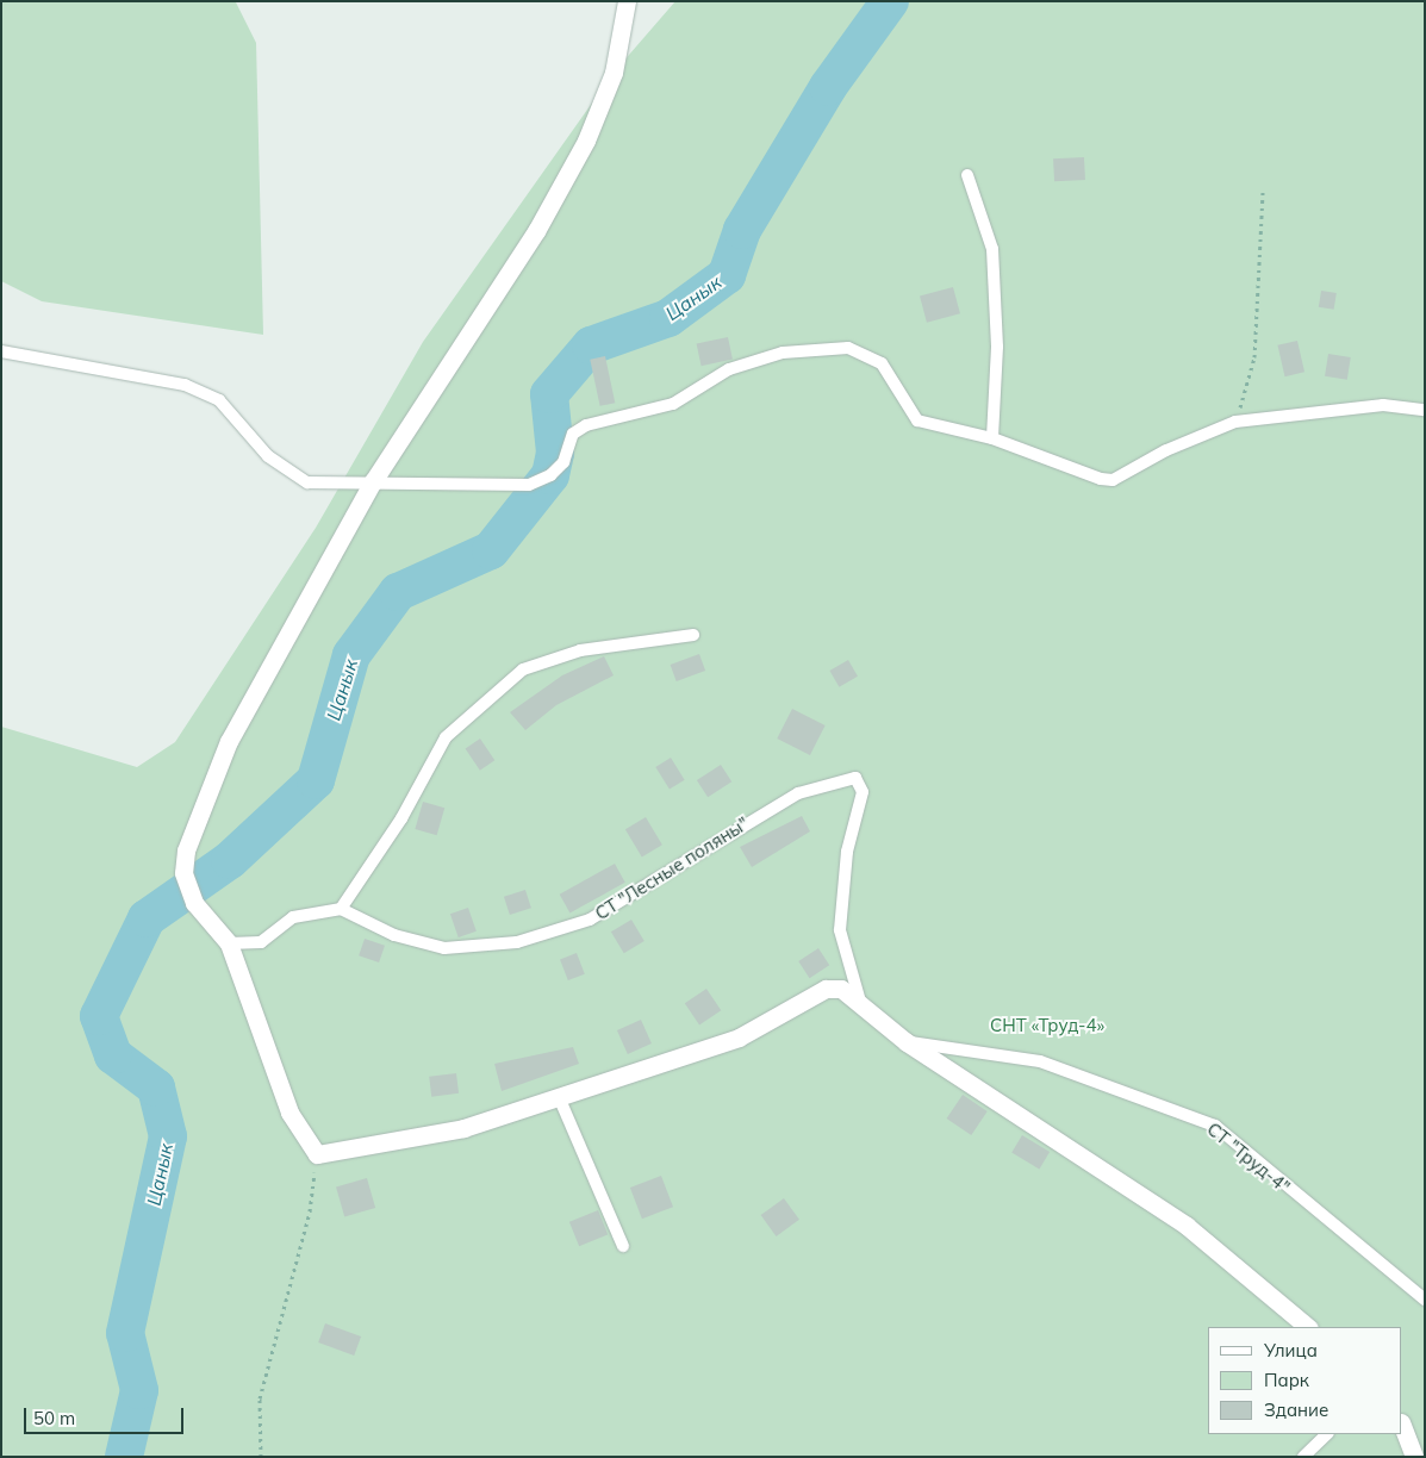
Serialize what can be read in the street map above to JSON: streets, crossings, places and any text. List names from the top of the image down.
{
  "streets": {
    "lane": ["СТ \"Лесные поляны\"", "СТ \"Труд-4\""]
  },
  "water": ["Цанык"],
  "parks": ["СНТ «Труд-4»"],
  "legend": ["Улица", "Парк", "Здание"],
  "scale_bar": "50 m"
}
